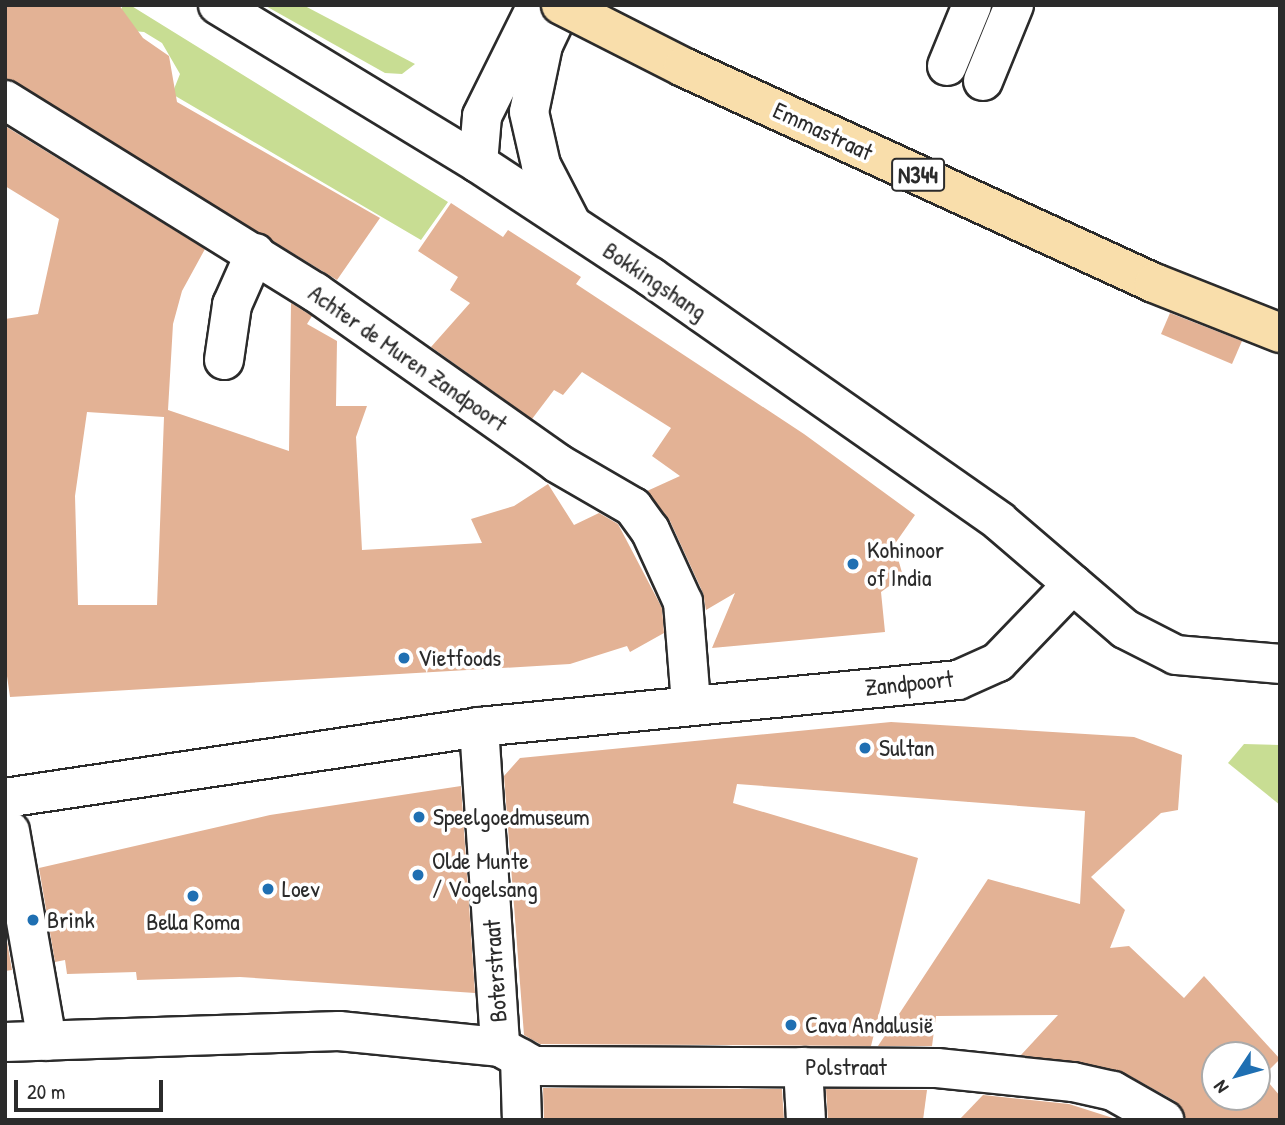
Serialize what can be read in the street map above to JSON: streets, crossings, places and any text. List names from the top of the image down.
{
  "streets": {
    "main road": ["Emmastraat", "N344"],
    "street": [
      "Bokkingshang",
      "Achter de Muren Zandpoort",
      "Zandpoort",
      "Boterstraat",
      "Polstraat"
    ]
  },
  "crossings": [
    ["Emmastraat", "Bokkingshang"],
    ["Bokkingshang", "Zandpoort"],
    ["Achter de Muren Zandpoort", "Zandpoort"],
    ["Zandpoort", "Boterstraat"],
    ["Boterstraat", "Polstraat"]
  ],
  "places": [
    "Kohinoor of India",
    "Vietfoods",
    "Sultan",
    "Speelgoedmuseum",
    "Olde Munte / Vogelsang",
    "Loev",
    "Bella Roma",
    "Brink",
    "Cava Andalusië"
  ],
  "scale_bar": "20 m",
  "north": "bottom left"
}
